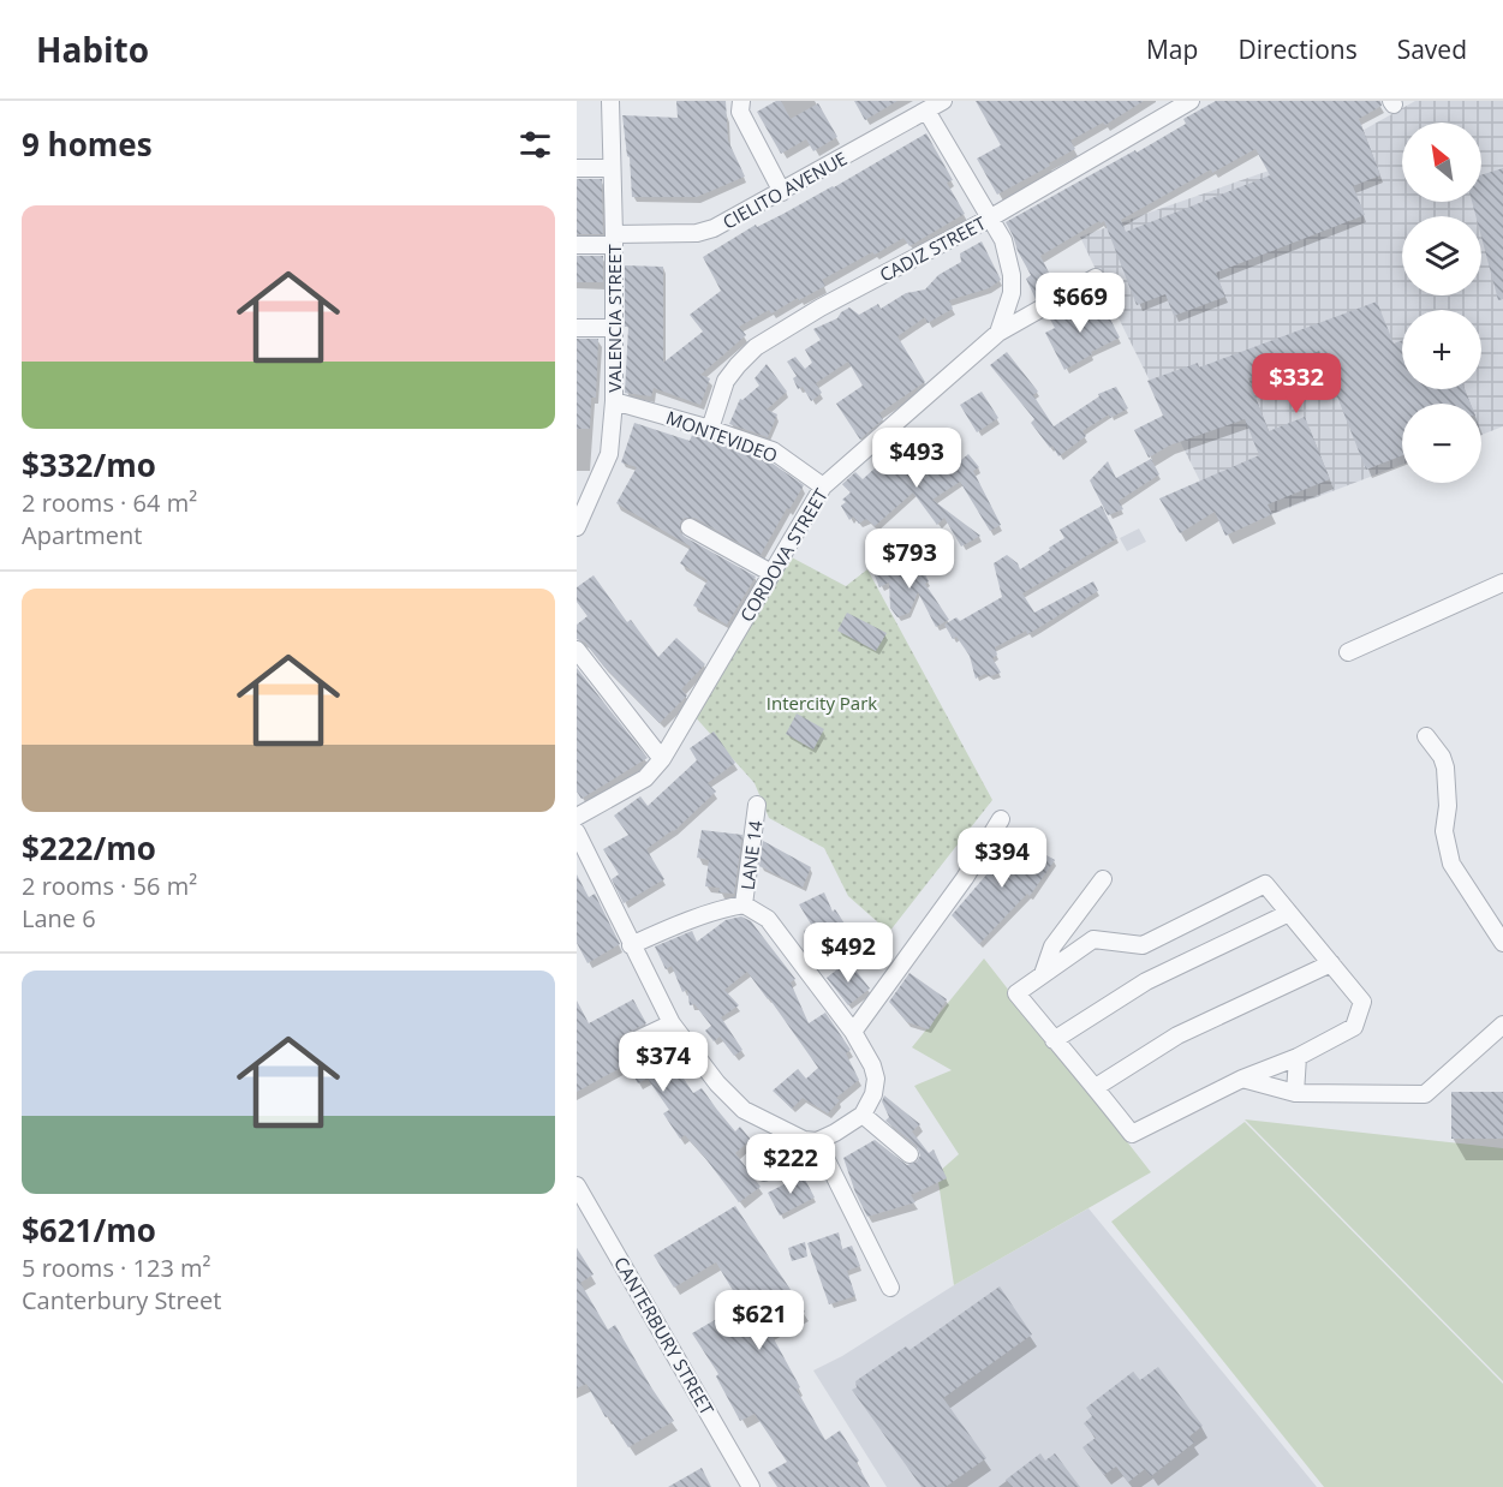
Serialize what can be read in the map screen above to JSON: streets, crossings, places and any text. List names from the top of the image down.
{
  "streets": {
    "street": [
      "CIELITO AVENUE",
      "CADIZ STREET",
      "VALENCIA STREET",
      "MONTEVIDEO",
      "CORDOVA STREET",
      "LANE 14",
      "CANTERBURY STREET"
    ]
  },
  "crossings": [
    ["CIELITO AVENUE", "VALENCIA STREET"],
    ["CADIZ STREET", "MONTEVIDEO"],
    ["VALENCIA STREET", "MONTEVIDEO"],
    ["MONTEVIDEO", "CORDOVA STREET"]
  ],
  "parks": ["Intercity Park"],
  "north": "top left",
  "page": {
    "header": "Habito",
    "nav": ["Map", "Directions", "Saved"],
    "heading": "9 homes",
    "map_buttons": ["+", "−"],
    "list": [
      {
        "name": "$332/mo",
        "note": "2 rooms · 64 m² · Apartment"
      },
      {
        "name": "$222/mo",
        "note": "2 rooms · 56 m² · Lane 6"
      },
      {
        "name": "$621/mo",
        "note": "5 rooms · 123 m² · Canterbury Street"
      }
    ],
    "price": [
      "$669",
      "$332",
      "$493",
      "$793",
      "$394",
      "$492",
      "$374",
      "$222",
      "$621"
    ]
  }
}
